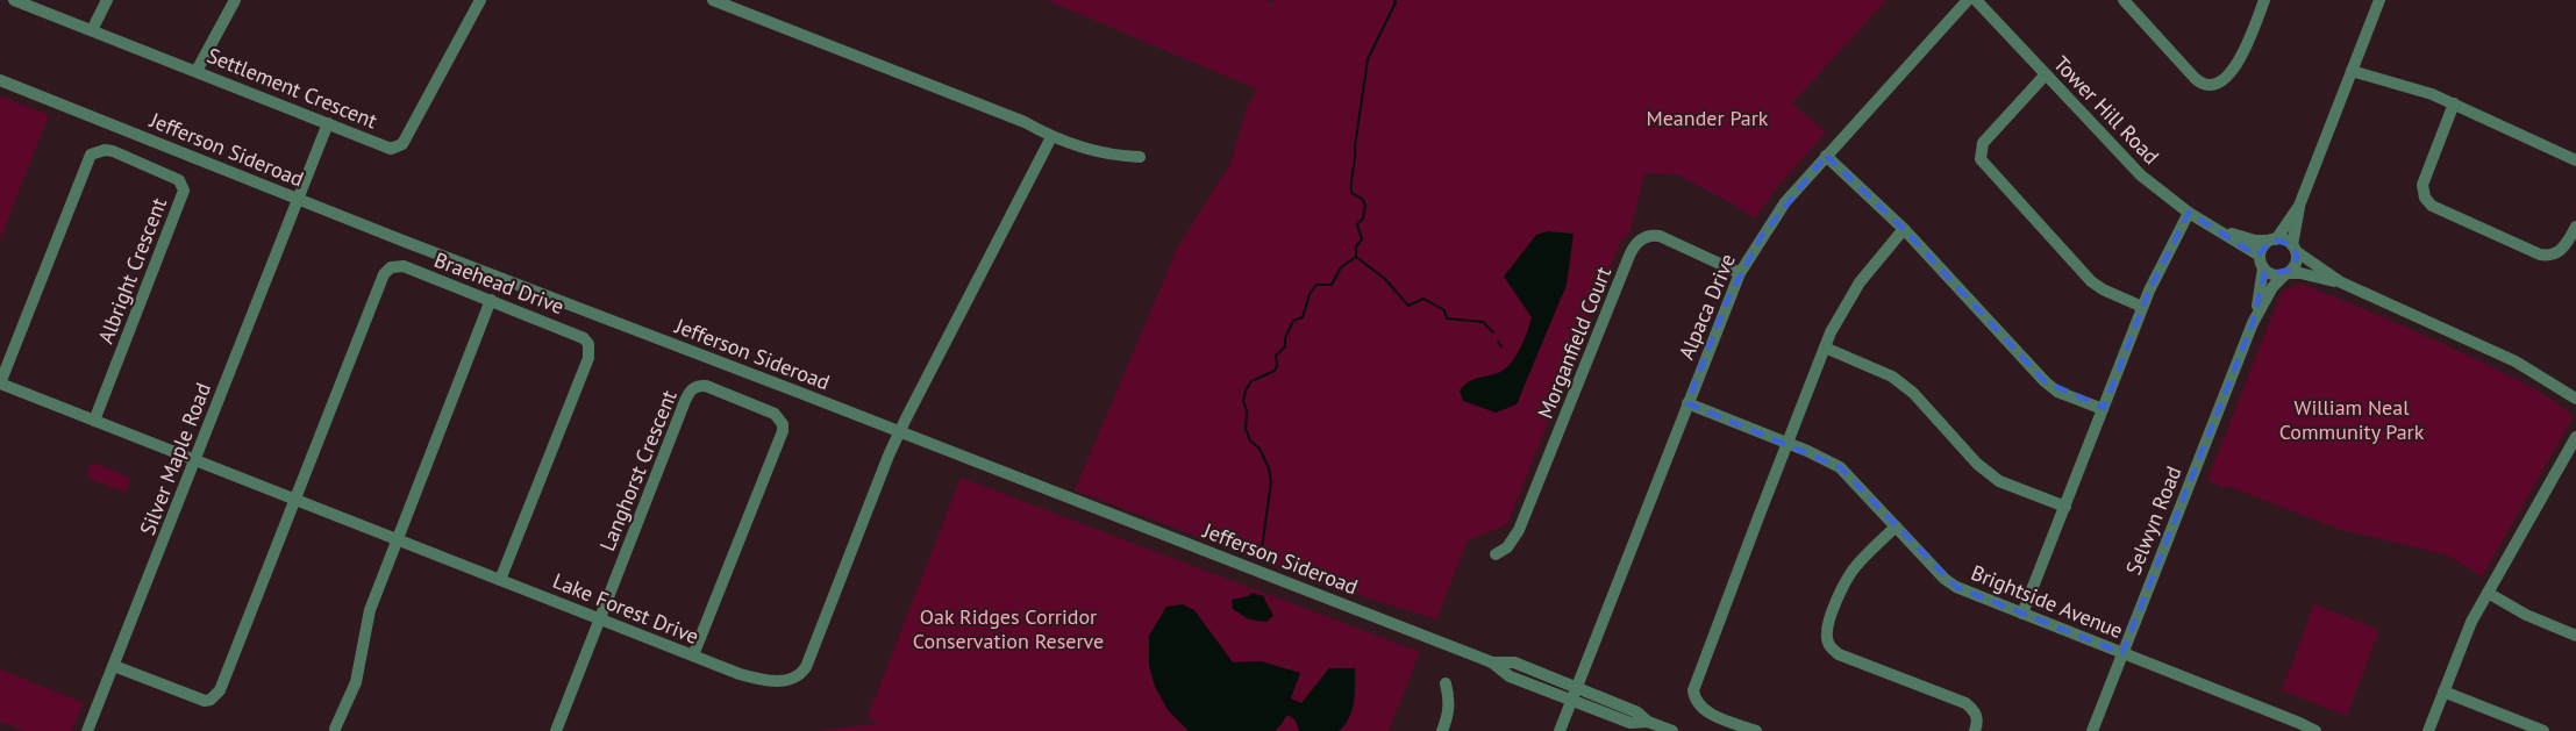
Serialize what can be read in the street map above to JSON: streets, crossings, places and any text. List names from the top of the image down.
{
  "streets": {
    "street": [
      "Settlement Crescent",
      "Tower Hill Road",
      "Jefferson Sideroad",
      "Albright Crescent",
      "Braehead Drive",
      "Alpaca Drive",
      "Morganfield Court",
      "Silver Maple Road",
      "Langhorst Crescent",
      "Selwyn Road",
      "Brightside Avenue",
      "Lake Forest Drive"
    ]
  },
  "crossings": [
    ["Settlement Crescent", "Silver Maple Road"],
    ["Tower Hill Road", "Selwyn Road"],
    ["Jefferson Sideroad", "Alpaca Drive"],
    ["Jefferson Sideroad", "Silver Maple Road"],
    ["Jefferson Sideroad", "Lake Forest Drive"],
    ["Albright Crescent", "Lake Forest Drive"],
    ["Braehead Drive", "Lake Forest Drive"],
    ["Alpaca Drive", "Morganfield Court"],
    ["Alpaca Drive", "Brightside Avenue"],
    ["Silver Maple Road", "Lake Forest Drive"],
    ["Langhorst Crescent", "Lake Forest Drive"],
    ["Selwyn Road", "Brightside Avenue"]
  ],
  "parks": ["Meander Park", "William Neal Community Park", "Oak Ridges Corridor Conservation Reserve"]
}
